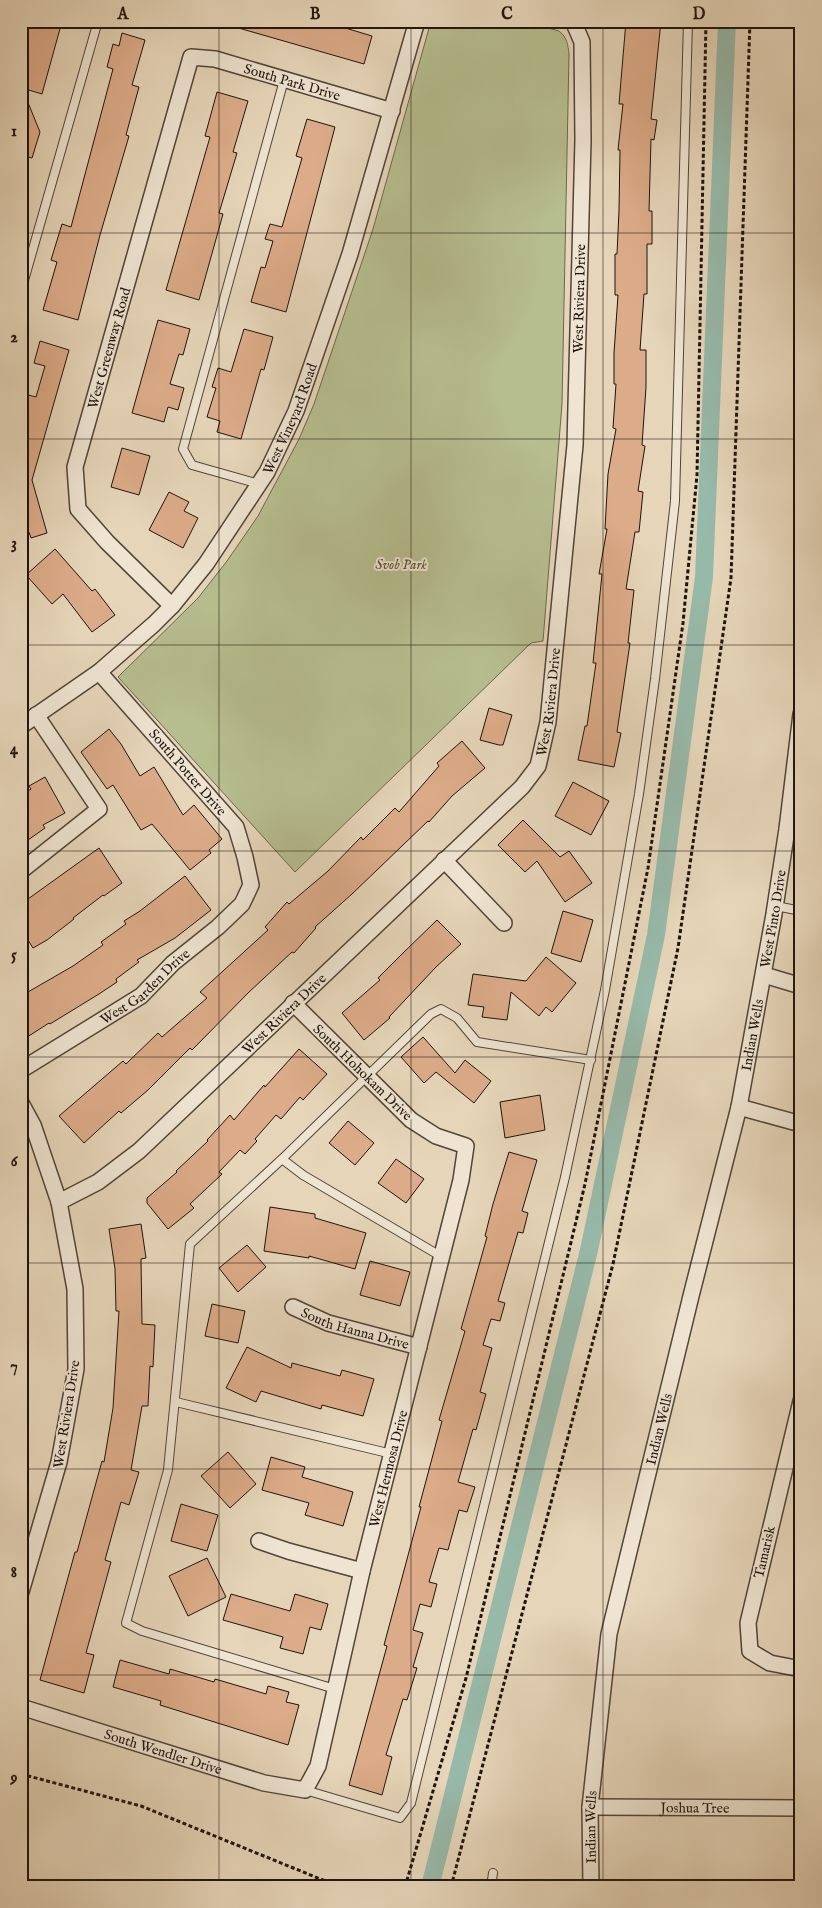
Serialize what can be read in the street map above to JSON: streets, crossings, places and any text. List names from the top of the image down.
{
  "streets": {
    "street": [
      "South Park Drive",
      "West Riviera Drive",
      "West Greenway Road",
      "West Vineyard Road",
      "South Potter Drive",
      "West Pinto Drive",
      "West Garden Drive",
      "Indian Wells",
      "South Hohokam Drive",
      "South Hanna Drive",
      "West Hermosa Drive",
      "Tamarisk",
      "South Wendler Drive",
      "Joshua Tree"
    ]
  },
  "crossings": [
    ["South Park Drive", "West Greenway Road"],
    ["South Park Drive", "West Vineyard Road"],
    ["West Riviera Drive", "South Hohokam Drive"],
    ["West Greenway Road", "West Vineyard Road"],
    ["West Vineyard Road", "South Potter Drive"],
    ["South Potter Drive", "West Garden Drive"],
    ["West Pinto Drive", "Indian Wells"],
    ["Indian Wells", "Joshua Tree"],
    ["South Hohokam Drive", "West Hermosa Drive"],
    ["South Hanna Drive", "West Hermosa Drive"],
    ["West Hermosa Drive", "South Wendler Drive"]
  ],
  "parks": ["Svob Park"],
  "grid": {
    "columns": [
      "A",
      "B",
      "C",
      "D"
    ],
    "rows": [
      "1",
      "2",
      "3",
      "4",
      "5",
      "6",
      "7",
      "8",
      "9"
    ]
  }
}
